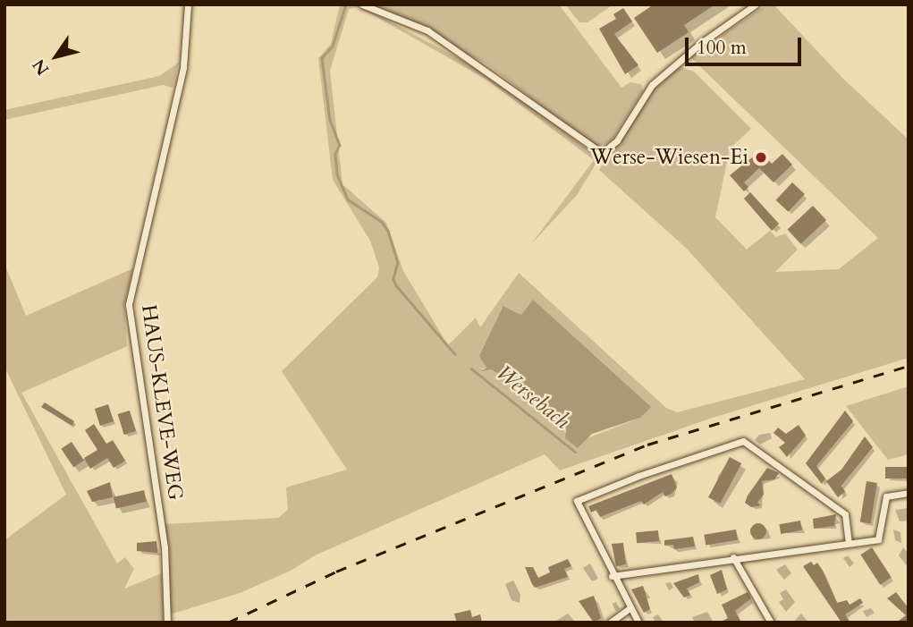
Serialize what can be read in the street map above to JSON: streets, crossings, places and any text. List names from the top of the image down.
{
  "streets": {
    "street": ["HAUS-KLEVE-WEG"]
  },
  "water": ["Wersebach"],
  "places": ["Werse-Wiesen-Ei"],
  "scale_bar": "100 m",
  "north": "bottom left"
}
